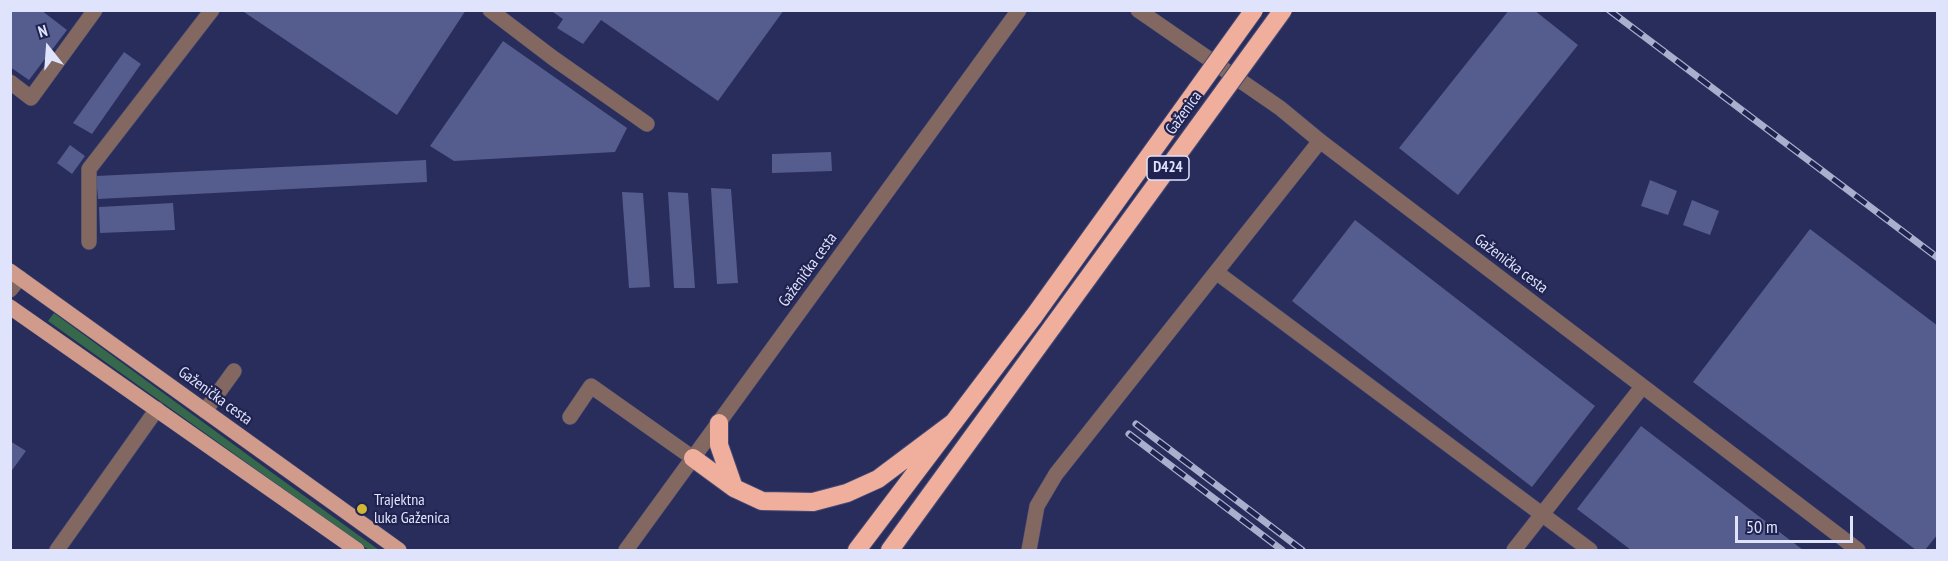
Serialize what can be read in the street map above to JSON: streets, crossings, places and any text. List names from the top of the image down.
{
  "streets": {
    "highway": ["Gaženica", "D424"],
    "main road": ["Gaženička cesta"]
  },
  "crossings": [
    ["Gaženica", "D424"]
  ],
  "places": ["Trajektna luka Gaženica"],
  "scale_bar": "50 m",
  "north": "top"
}
